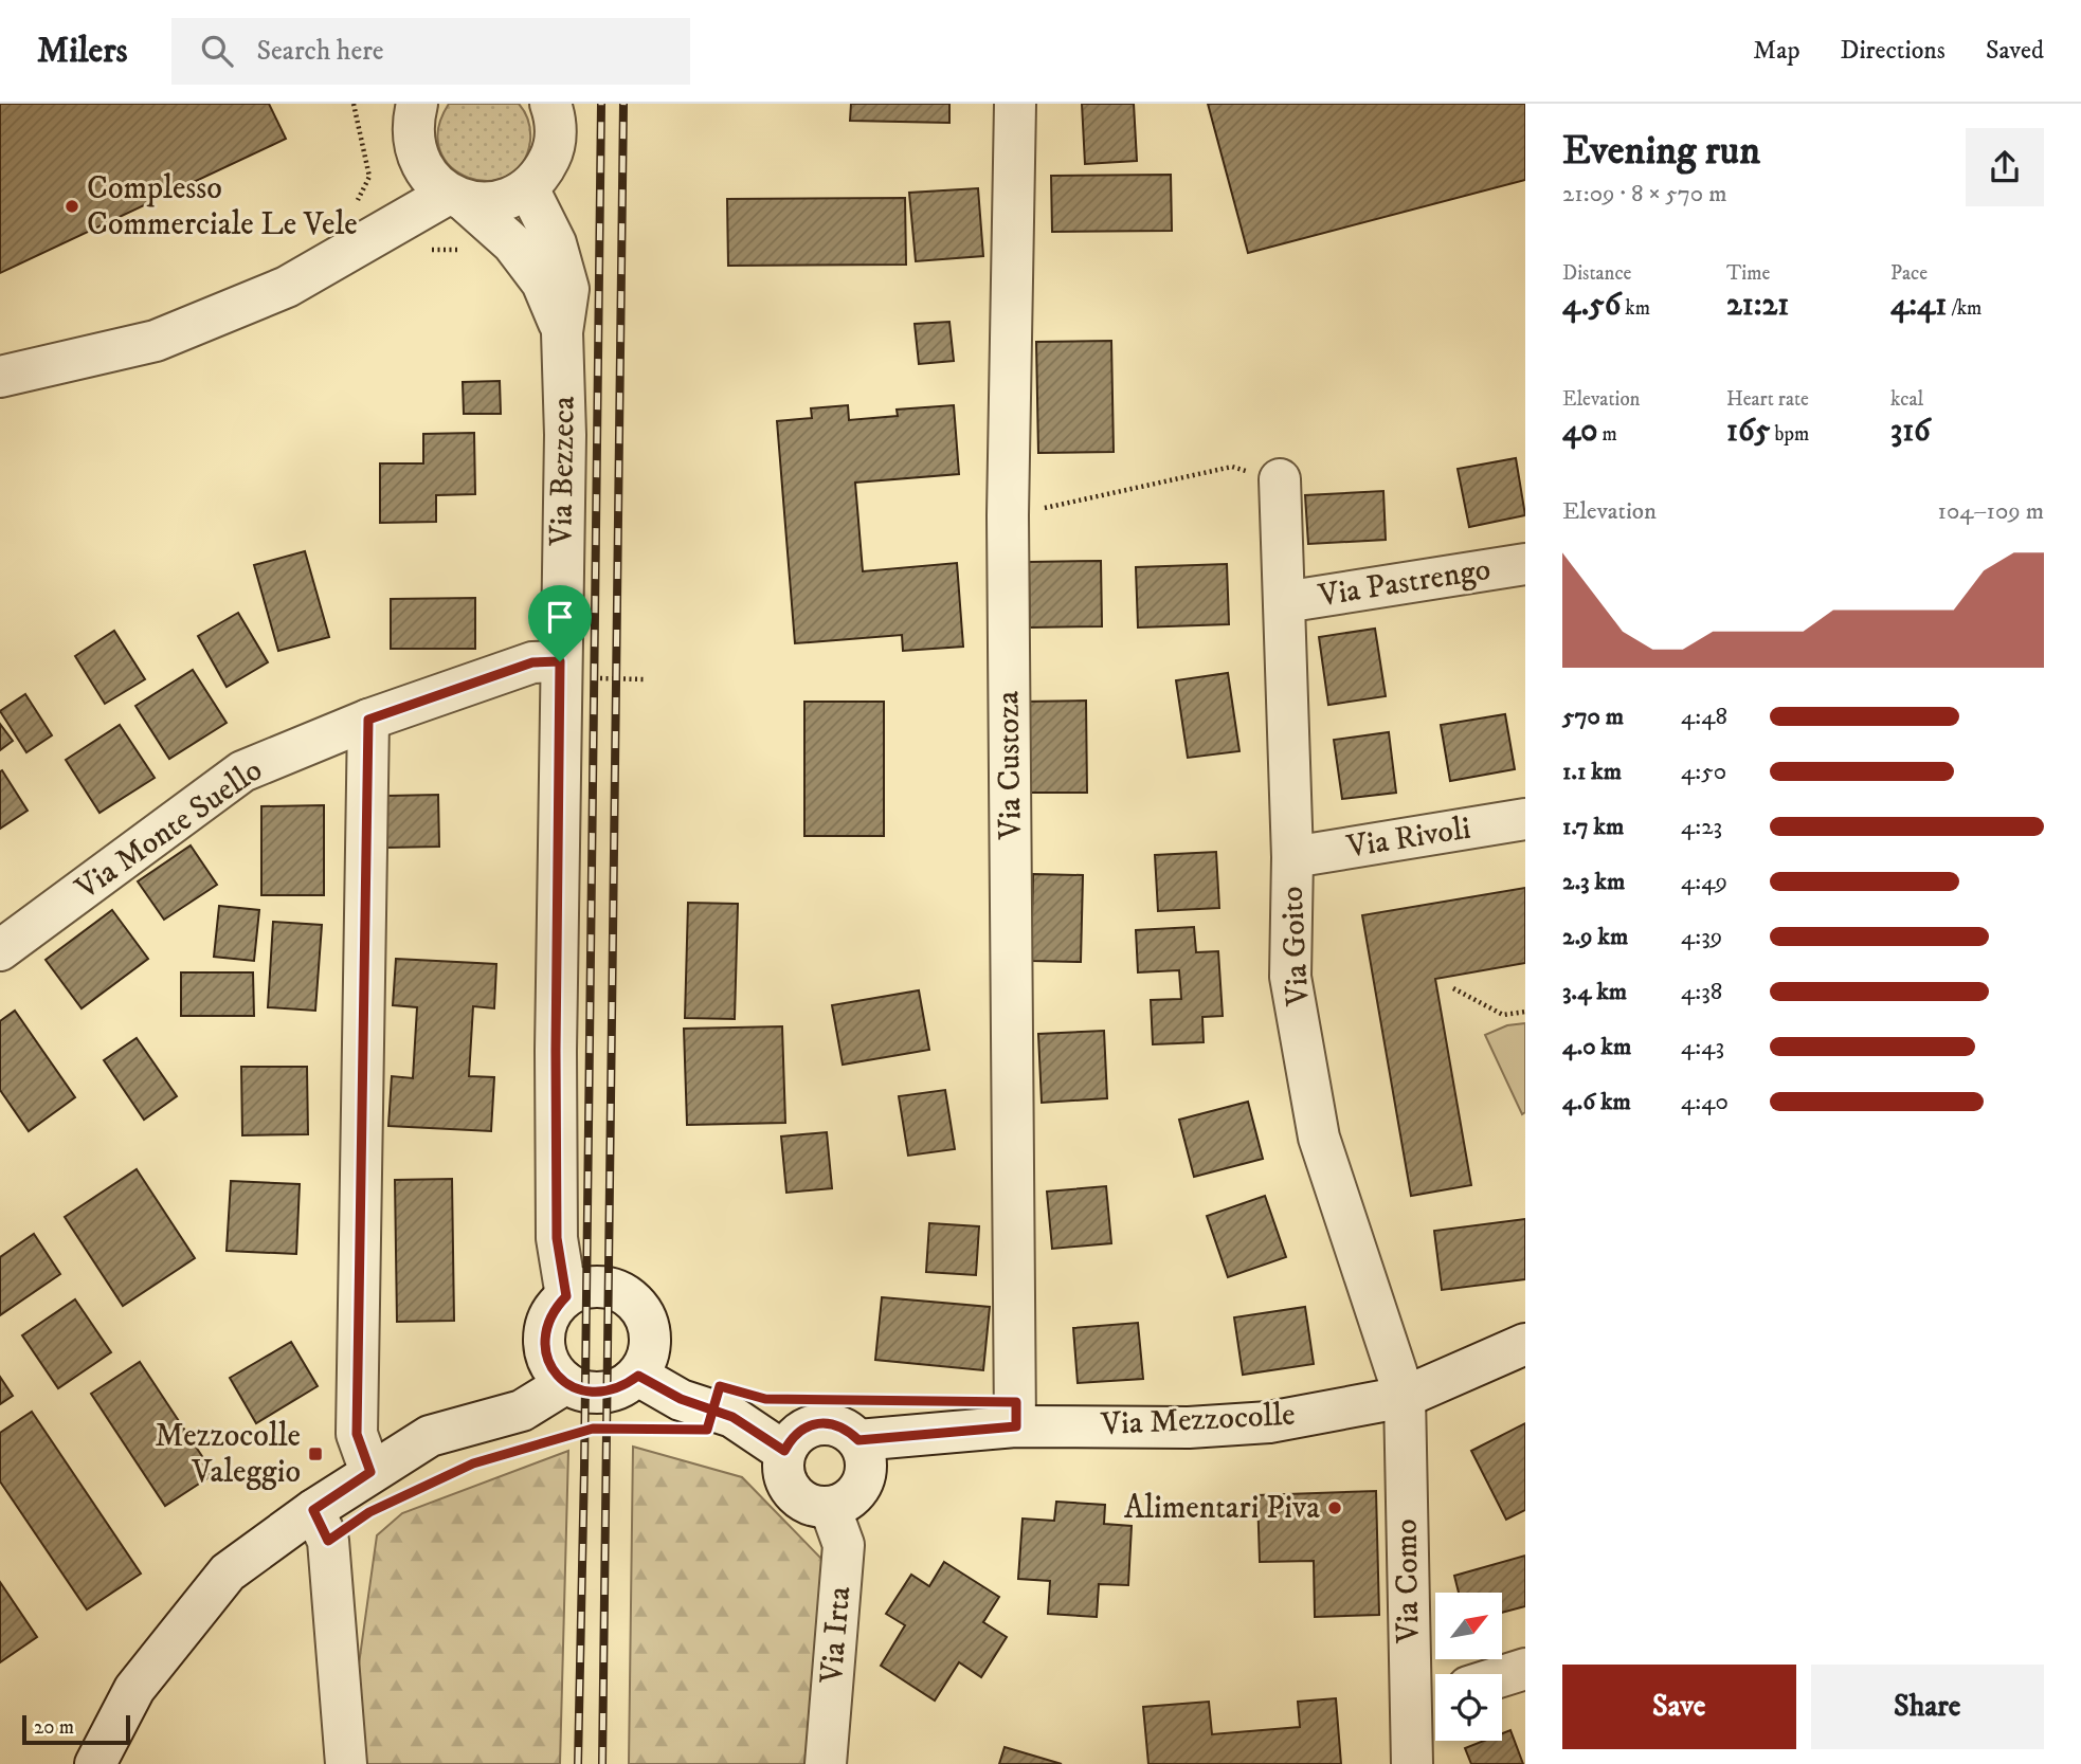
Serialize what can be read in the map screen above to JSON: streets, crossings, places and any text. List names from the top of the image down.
{
  "streets": {
    "street": [
      "Via Bezzeca",
      "Via Pastrengo",
      "Via Custoza",
      "Via Monte Suello",
      "Via Rivoli",
      "Via Goito",
      "Via Mezzocolle",
      "Via Como",
      "Via Irta"
    ]
  },
  "crossings": [
    ["Via Bezzeca", "Via Monte Suello"],
    ["Via Pastrengo", "Via Goito"],
    ["Via Custoza", "Via Mezzocolle"],
    ["Via Rivoli", "Via Goito"],
    ["Via Goito", "Via Mezzocolle"],
    ["Via Goito", "Via Como"],
    ["Via Mezzocolle", "Via Como"],
    ["Via Mezzocolle", "Via Irta"]
  ],
  "places": {
    "other": ["Complesso Commerciale Le Vele", "Alimentari Piva"],
    "transit": ["Mezzocolle Valeggio"]
  },
  "scale_bar": "20 m",
  "north": "top right",
  "page": {
    "header": "Milers",
    "search": "Search here",
    "nav": ["Map", "Directions", "Saved"],
    "heading": ["Evening run", "21:09 · 8 × 570 m"],
    "stats": [
      ["Distance", "4.56 km"],
      ["Time", "21:21"],
      ["Pace", "4:41 /km"],
      ["Elevation", "40 m"],
      ["Heart rate", "165 bpm"],
      ["kcal", "316"]
    ],
    "chart": ["Elevation", "104–109 m"],
    "list": [
      {
        "name": "570 m",
        "note": "4:48"
      },
      {
        "name": "1.1 km",
        "note": "4:50"
      },
      {
        "name": "1.7 km",
        "note": "4:23"
      },
      {
        "name": "2.3 km",
        "note": "4:49"
      },
      {
        "name": "2.9 km",
        "note": "4:39"
      },
      {
        "name": "3.4 km",
        "note": "4:38"
      },
      {
        "name": "4.0 km",
        "note": "4:43"
      },
      {
        "name": "4.6 km",
        "note": "4:40"
      }
    ],
    "buttons": ["Save", "Share"],
    "scale": "20 m"
  }
}
